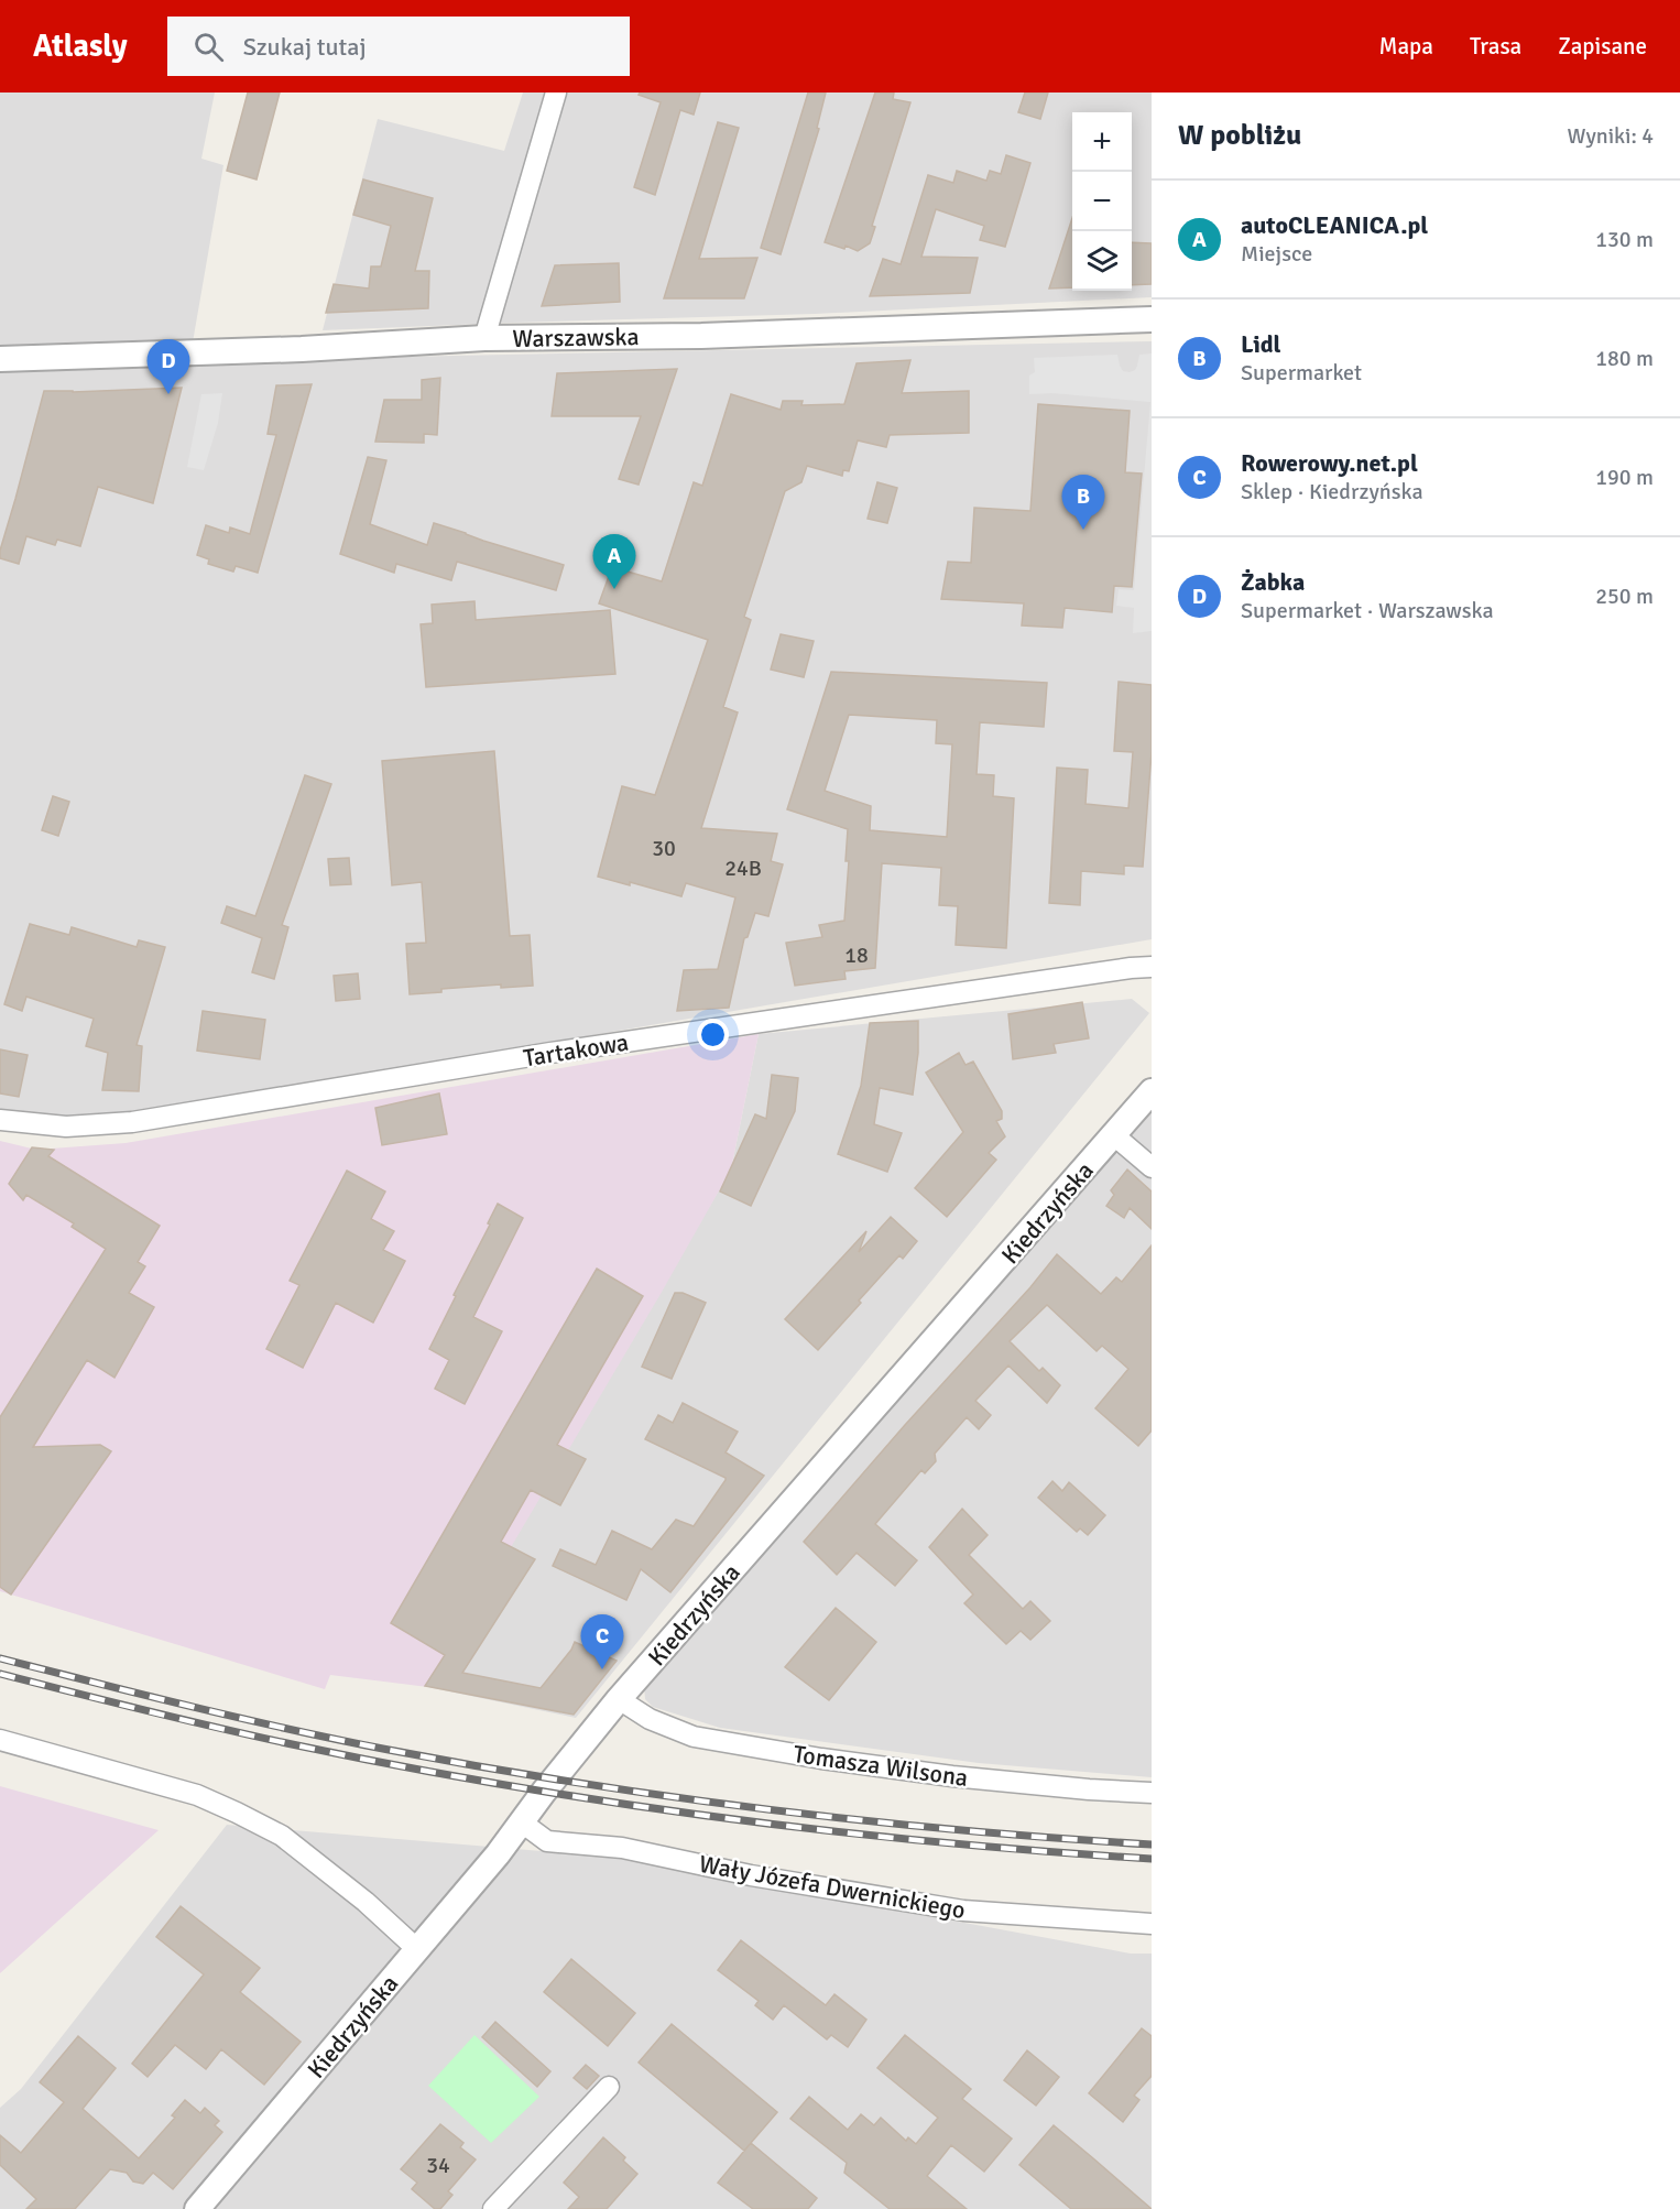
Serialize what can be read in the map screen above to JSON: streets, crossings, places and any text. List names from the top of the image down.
{
  "streets": {
    "street": [
      "Warszawska",
      "Tartakowa",
      "Kiedrzyńska",
      "Tomasza Wilsona",
      "Wały Józefa Dwernickiego"
    ]
  },
  "crossings": [
    ["Kiedrzyńska", "Tomasza Wilsona"],
    ["Kiedrzyńska", "Wały Józefa Dwernickiego"]
  ],
  "house_numbers": [
    "30",
    "24B",
    "18",
    "34"
  ],
  "page": {
    "header": "Atlasly",
    "search": "Szukaj tutaj",
    "nav": ["Mapa", "Trasa", "Zapisane"],
    "heading": ["W pobliżu", "Wyniki: 4"],
    "map_buttons": ["+", "−"],
    "list": [
      {
        "mark": "A",
        "name": "autoCLEANICA.pl",
        "note": "Miejsce",
        "value": "130 m"
      },
      {
        "mark": "B",
        "name": "Lidl",
        "note": "Supermarket",
        "value": "180 m"
      },
      {
        "mark": "C",
        "name": "Rowerowy.net.pl",
        "note": "Sklep · Kiedrzyńska",
        "value": "190 m"
      },
      {
        "mark": "D",
        "name": "Żabka",
        "note": "Supermarket · Warszawska",
        "value": "250 m"
      }
    ],
    "pins": [
      "D",
      "B",
      "A",
      "C"
    ]
  }
}
